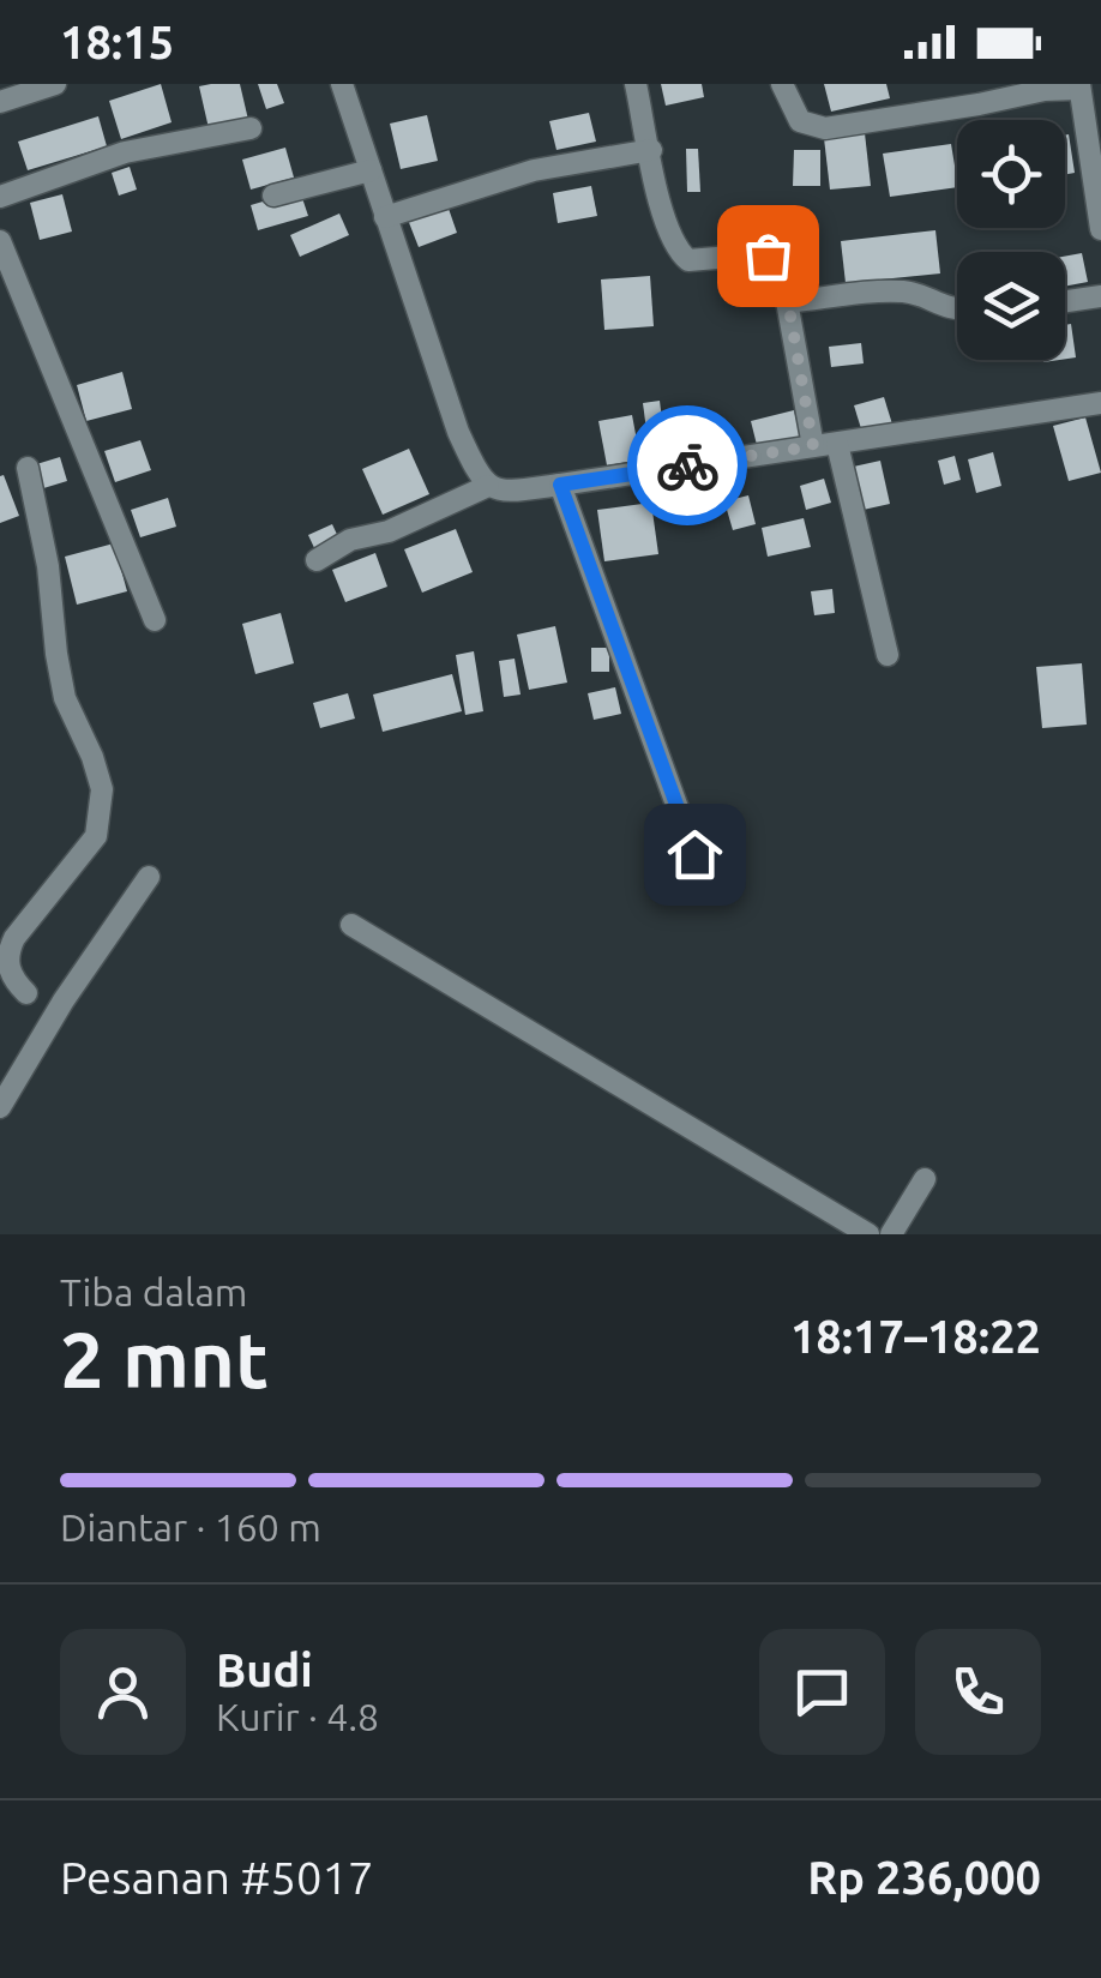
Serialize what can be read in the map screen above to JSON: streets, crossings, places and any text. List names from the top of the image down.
{
  "page": {
    "status": "18:15",
    "heading": ["2 mnt", "Tiba dalam", "18:17–18:22"],
    "panel": [
      "Budi",
      "Kurir · 4.8",
      "Pesanan #5017",
      "Rp 236,000"
    ],
    "bar": "Diantar · 160 m"
  }
}
